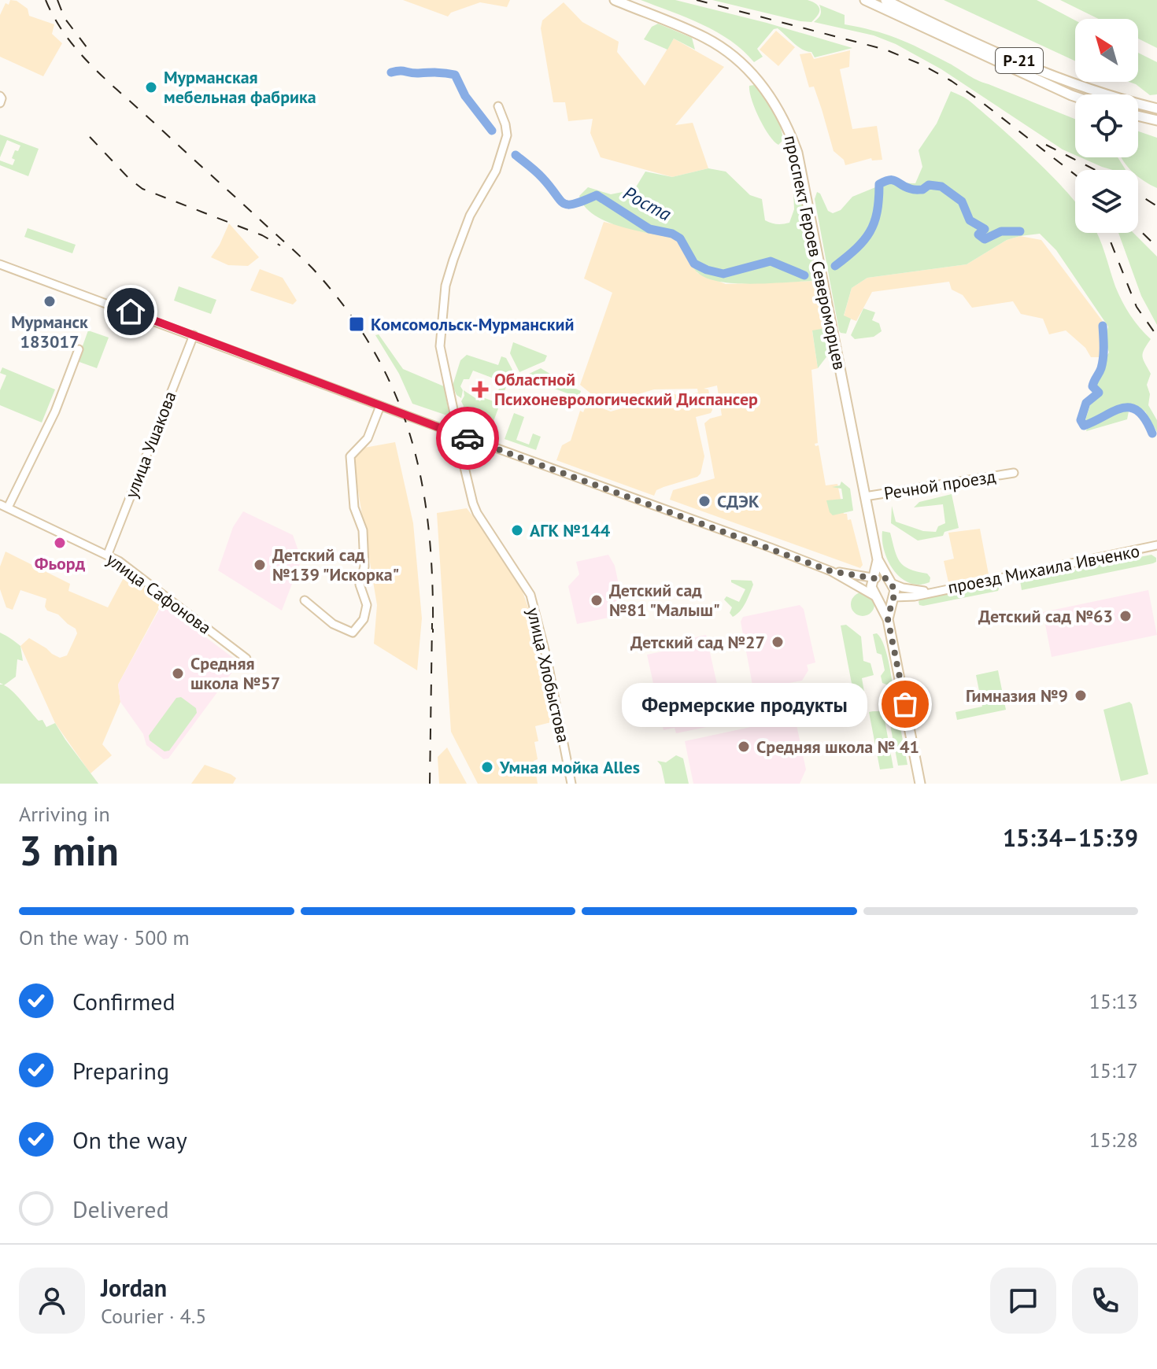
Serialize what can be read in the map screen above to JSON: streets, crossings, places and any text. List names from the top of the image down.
{
  "streets": {
    "main road": ["Р-21", "проспект Героев Североморцев"],
    "street": [
      "улица Ушакова",
      "Речной проезд",
      "проезд Михаила Ивченко",
      "улица Сафонова",
      "улица Хлобыстова"
    ]
  },
  "crossings": [
    ["проспект Героев Североморцев", "Речной проезд"],
    ["проспект Героев Североморцев", "проезд Михаила Ивченко"],
    ["улица Ушакова", "улица Сафонова"]
  ],
  "water": ["Роста"],
  "places": {
    "other": [
      "Мурманская мебельная фабрика",
      "Мурманск 183017",
      "СДЭК",
      "АГК №144",
      "Фьорд",
      "Детский сад №139 \"Искорка\"",
      "Детский сад №81 \"Малыш\"",
      "Детский сад №63",
      "Детский сад №27",
      "Средняя школа №57",
      "Гимназия №9",
      "Фермерские продукты",
      "Средняя школа № 41",
      "Умная мойка Alles"
    ],
    "transit": ["Комсомольск-Мурманский"],
    "health": ["Областной Психоневрологический Диспансер"]
  },
  "north": "top left",
  "page": {
    "bubble": "Фермерские продукты",
    "heading": ["3 min", "Arriving in", "15:34–15:39"],
    "panel": ["Jordan", "Courier · 4.5"],
    "bar": "On the way · 500 m",
    "list": [
      ["Confirmed", "15:13"],
      ["Preparing", "15:17"],
      ["On the way", "15:28"],
      "Delivered"
    ]
  }
}
